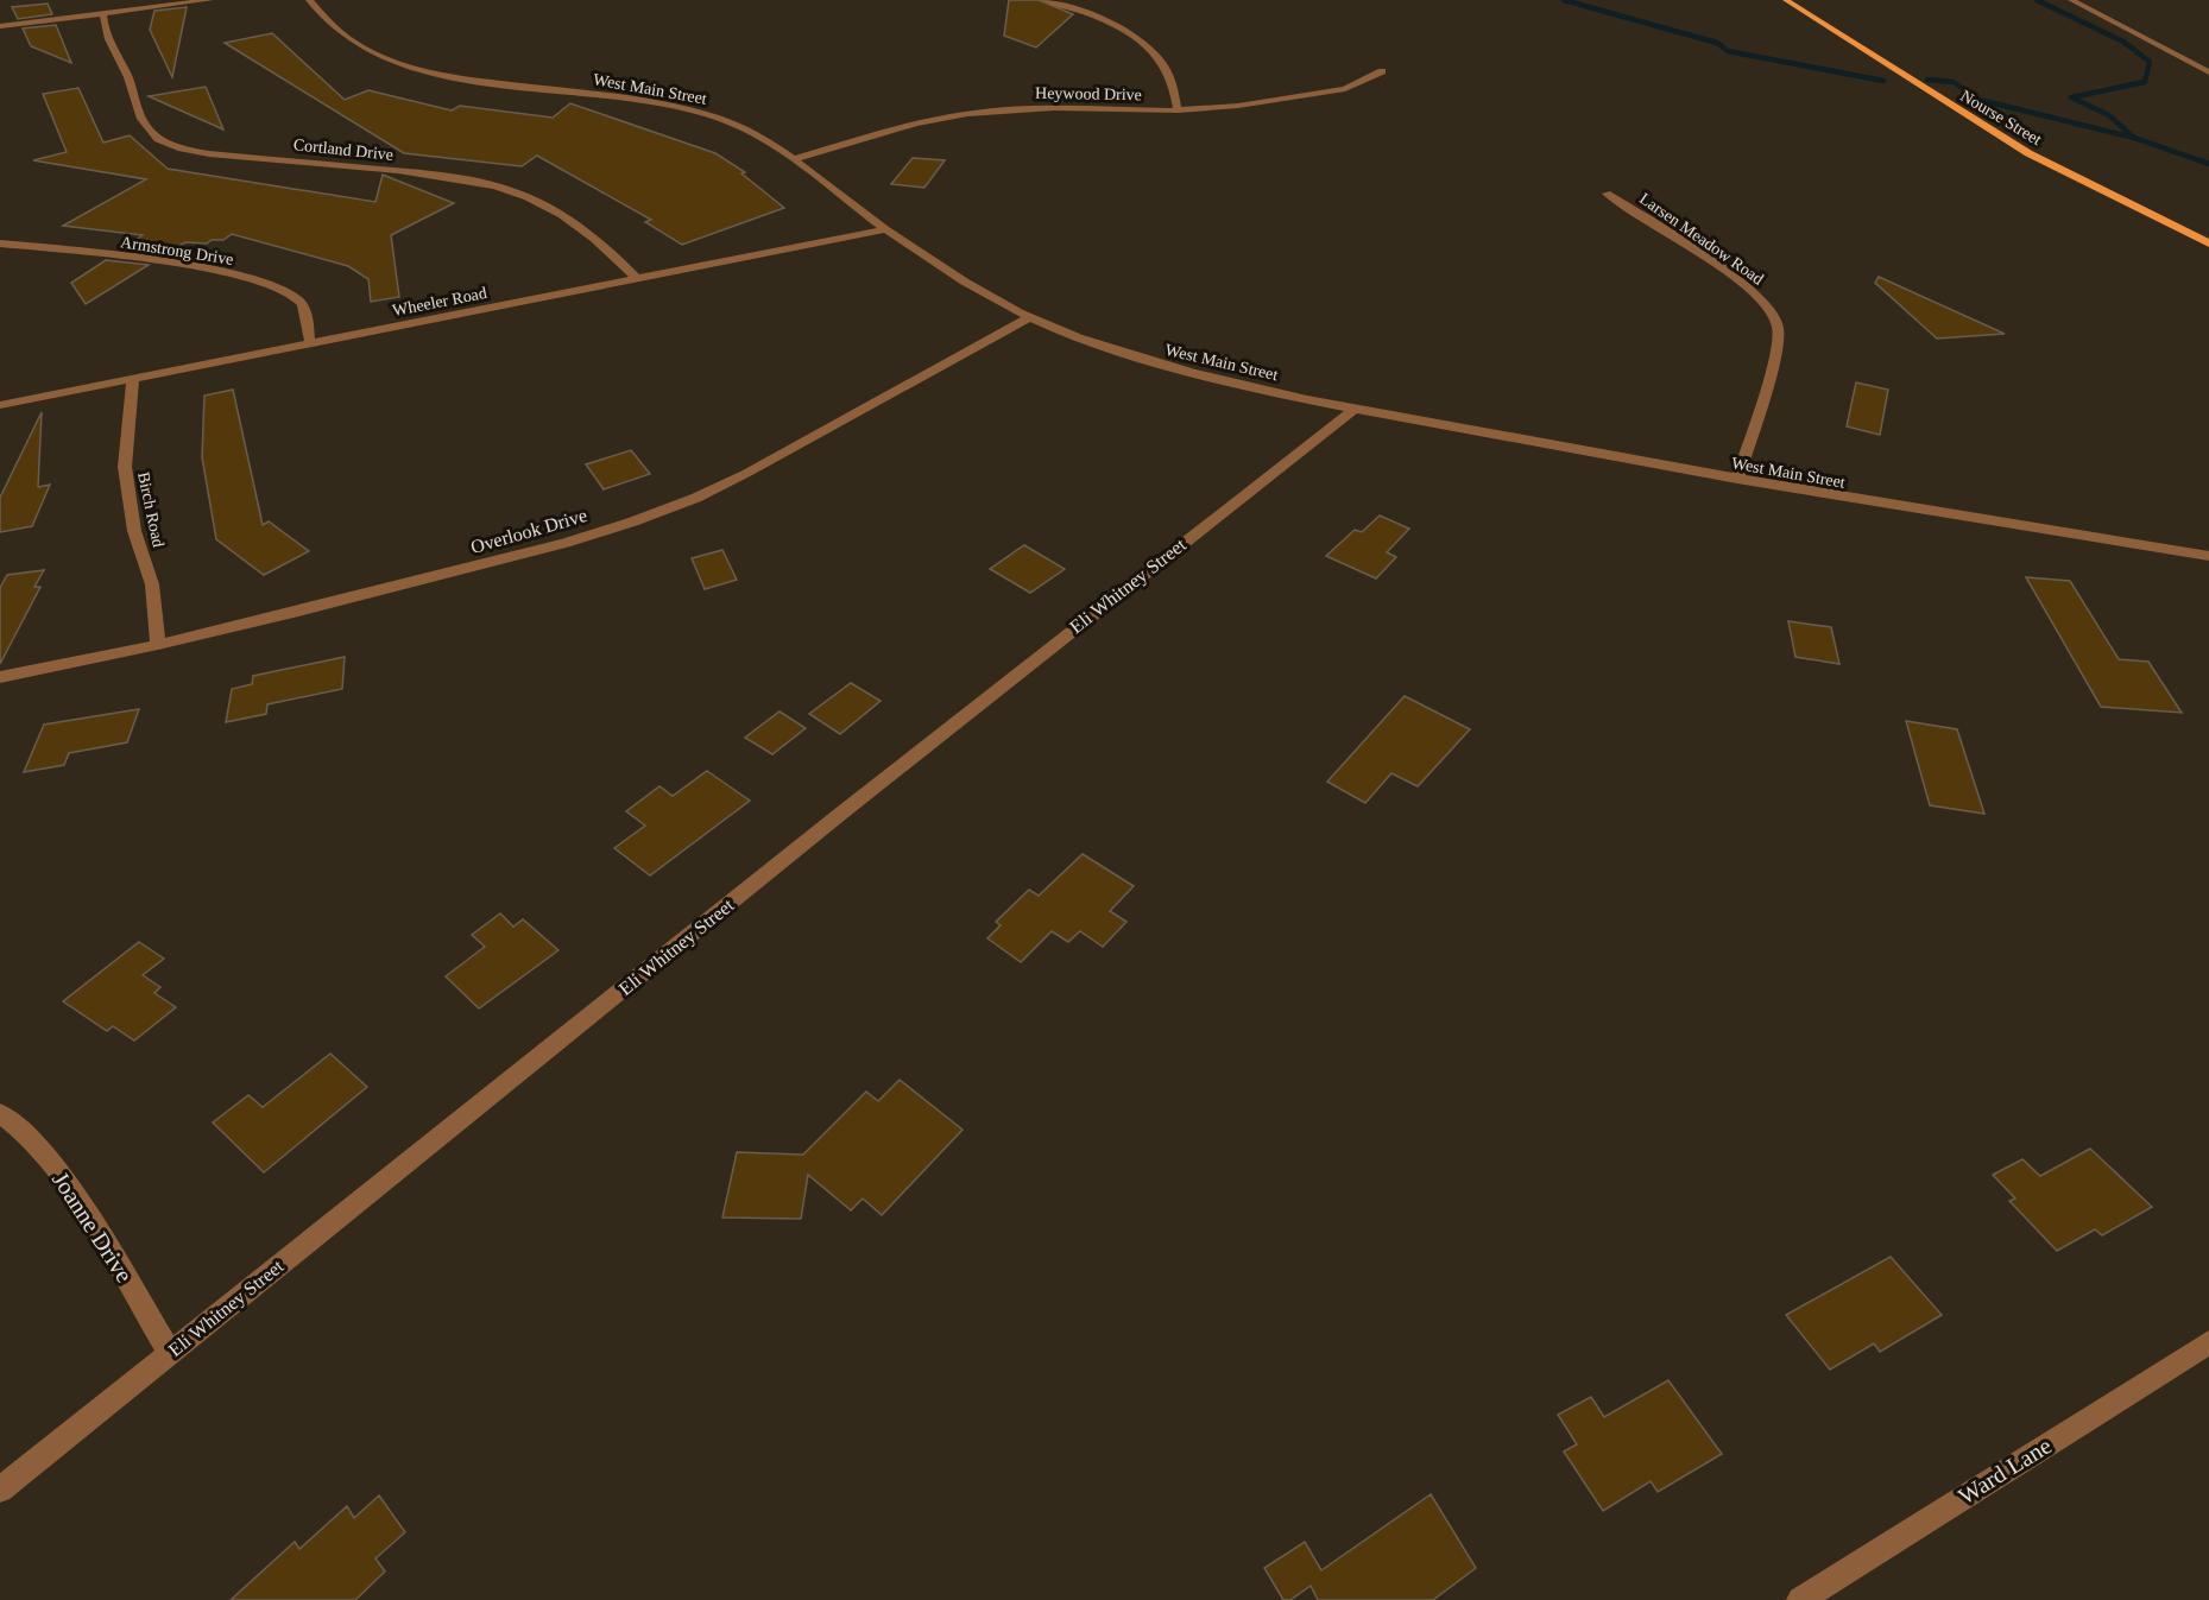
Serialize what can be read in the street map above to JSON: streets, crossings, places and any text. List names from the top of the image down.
{
  "streets": {
    "main road": ["Nourse Street"],
    "street": [
      "West Main Street",
      "Heywood Drive",
      "Cortland Drive",
      "Larsen Meadow Road",
      "Armstrong Drive",
      "Wheeler Road",
      "Birch Road",
      "Overlook Drive",
      "Eli Whitney Street",
      "Joanne Drive",
      "Ward Lane"
    ]
  },
  "crossings": [
    ["West Main Street", "Heywood Drive"],
    ["West Main Street", "Larsen Meadow Road"],
    ["West Main Street", "Wheeler Road"],
    ["West Main Street", "Overlook Drive"],
    ["West Main Street", "Eli Whitney Street"],
    ["Cortland Drive", "Wheeler Road"],
    ["Armstrong Drive", "Wheeler Road"],
    ["Wheeler Road", "Birch Road"],
    ["Birch Road", "Overlook Drive"],
    ["Eli Whitney Street", "Joanne Drive"]
  ]
}
